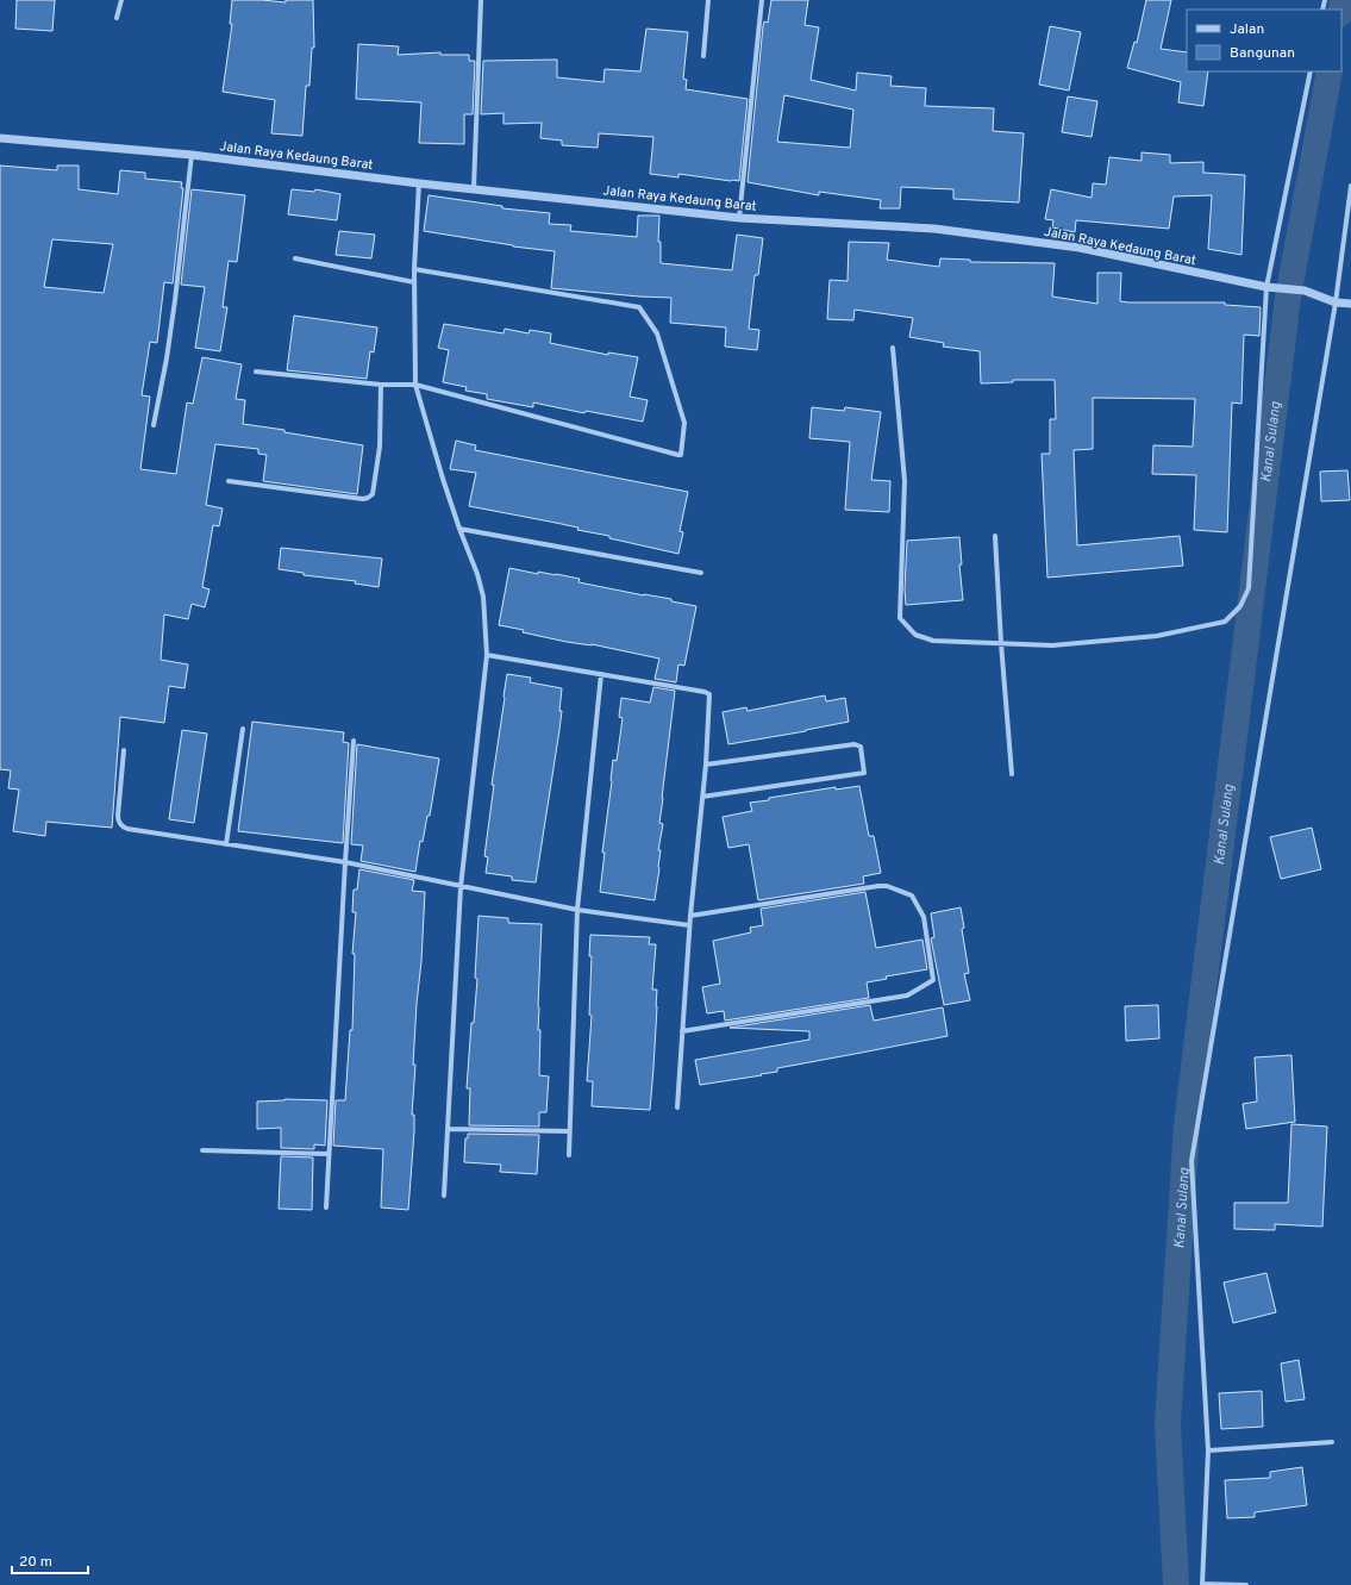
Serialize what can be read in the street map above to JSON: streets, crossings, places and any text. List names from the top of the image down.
{
  "streets": {
    "street": ["Jalan Raya Kedaung Barat"]
  },
  "water": ["Kanal Sulang"],
  "legend": ["Jalan", "Bangunan"],
  "scale_bar": "20 m"
}
